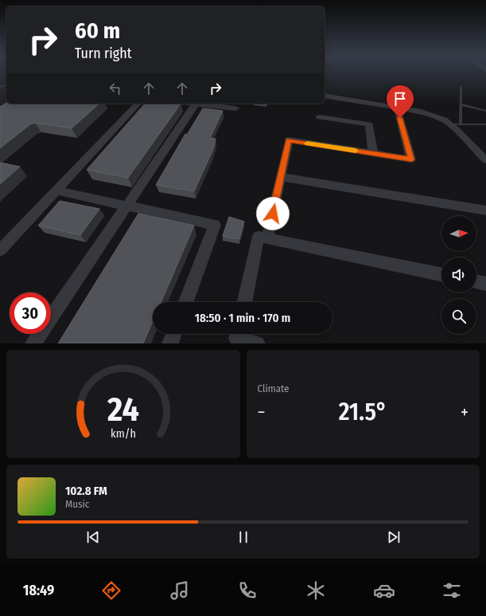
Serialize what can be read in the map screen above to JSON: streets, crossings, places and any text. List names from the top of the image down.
{
  "north": "right",
  "page": {
    "turn": ["60 m", "Turn right"],
    "limit": "30",
    "trip": "18:50 · 1 min · 170 m",
    "tile": "Climate",
    "heat": ["−", "21.5°", "+"],
    "song": ["102.8 FM", "Music"],
    "tabs": "18:49",
    "gauge": ["24", "km/h"]
  }
}
